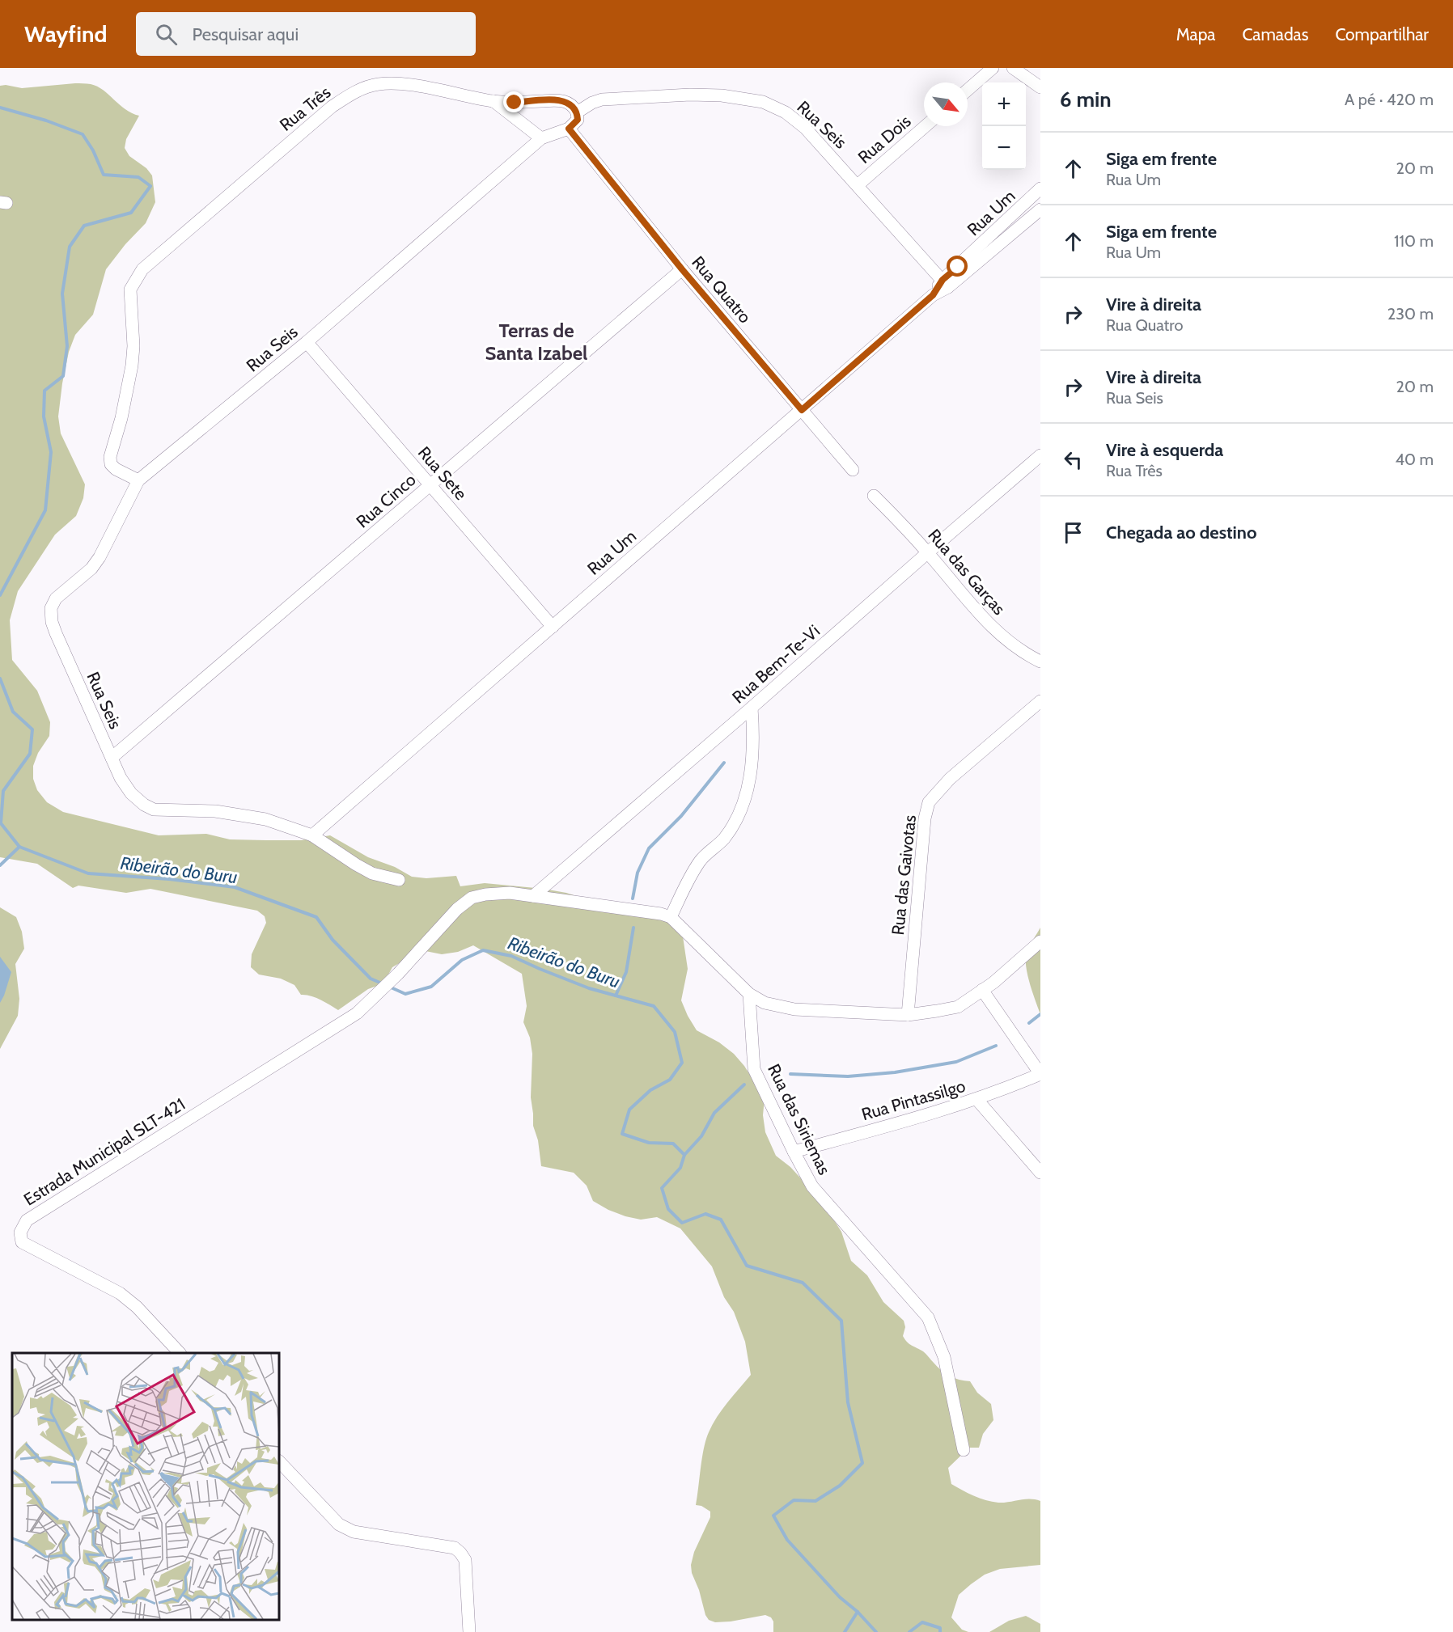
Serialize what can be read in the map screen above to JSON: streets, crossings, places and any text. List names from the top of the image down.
{
  "streets": {
    "street": [
      "Rua Três",
      "Rua Seis",
      "Rua Dois",
      "Rua Um",
      "Rua Quatro",
      "Rua Sete",
      "Rua Cinco",
      "Rua das Garças",
      "Rua Bem-Te-Vi",
      "Rua das Gaivotas",
      "Rua Pintassilgo",
      "Rua das Siriemas",
      "Estrada Municipal SLT-421"
    ]
  },
  "crossings": [
    ["Rua Três", "Rua Seis"],
    ["Rua Seis", "Rua Dois"],
    ["Rua Seis", "Rua Um"],
    ["Rua Seis", "Rua Quatro"],
    ["Rua Seis", "Rua Sete"],
    ["Rua Seis", "Rua Cinco"],
    ["Rua Um", "Rua Quatro"],
    ["Rua Um", "Rua Sete"],
    ["Rua Quatro", "Rua Cinco"],
    ["Rua Sete", "Rua Cinco"],
    ["Rua das Garças", "Rua Bem-Te-Vi"],
    ["Rua Bem-Te-Vi", "Estrada Municipal SLT-421"],
    ["Rua Pintassilgo", "Rua das Siriemas"]
  ],
  "districts": ["Terras de Santa Izabel"],
  "water": ["Ribeirão do Buru"],
  "north": "bottom right",
  "page": {
    "header": "Wayfind",
    "search": "Pesquisar aqui",
    "nav": ["Mapa", "Camadas", "Compartilhar"],
    "heading": ["6 min", "A pé · 420 m"],
    "map_buttons": ["+", "−"],
    "list": [
      ["Siga em frente", "Rua Um", "20 m"],
      ["Siga em frente", "Rua Um", "110 m"],
      ["Vire à direita", "Rua Quatro", "230 m"],
      ["Vire à direita", "Rua Seis", "20 m"],
      ["Vire à esquerda", "Rua Três", "40 m"],
      "Chegada ao destino"
    ]
  }
}
